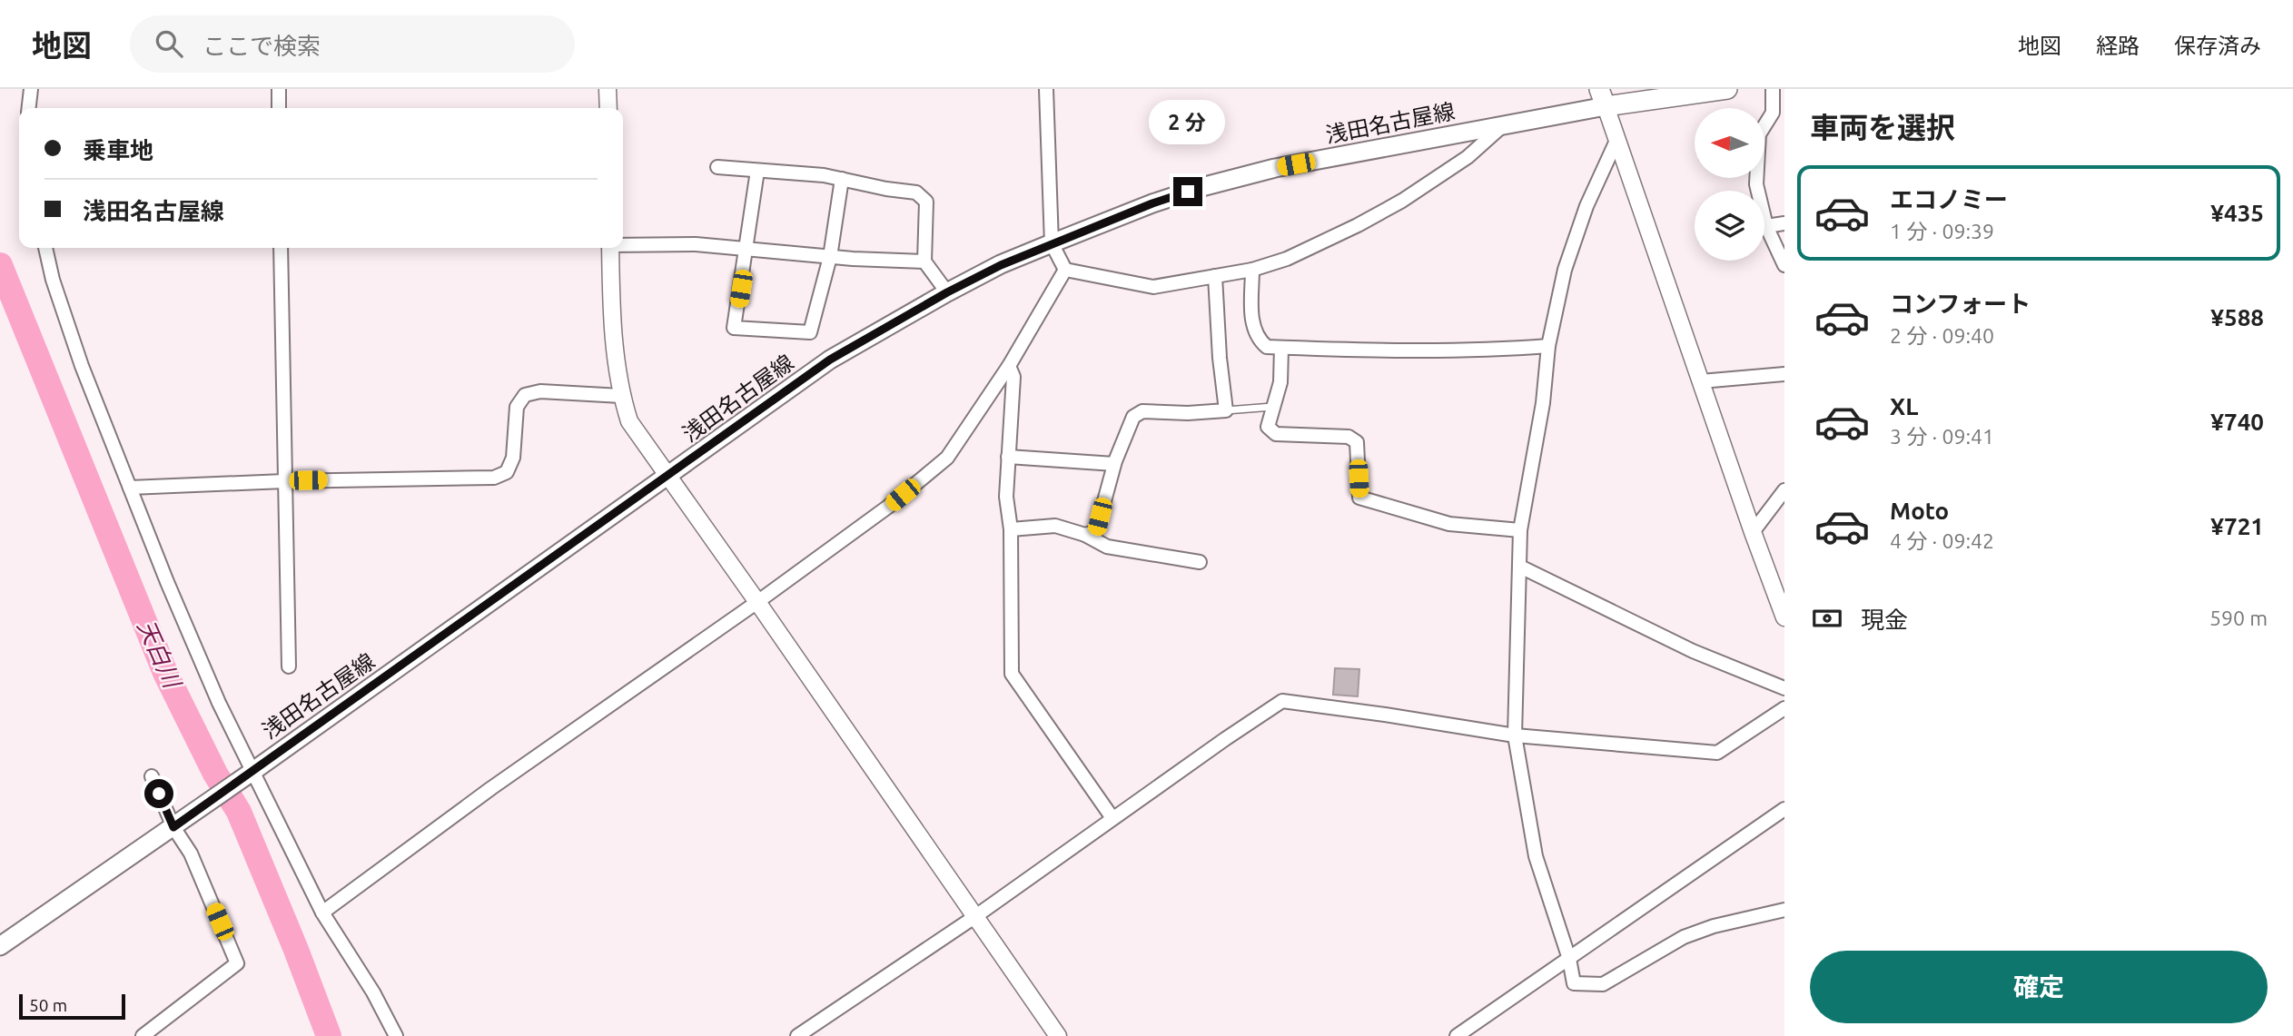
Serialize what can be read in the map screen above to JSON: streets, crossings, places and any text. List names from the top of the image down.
{
  "streets": {
    "main road": ["浅田名古屋線"]
  },
  "water": ["天白川"],
  "scale_bar": "50 m",
  "north": "left",
  "page": {
    "header": "地図",
    "search": "ここで検索",
    "nav": ["地図", "経路", "保存済み"],
    "heading": "車両を選択",
    "bubble": "2 分",
    "banner": ["乗車地", "浅田名古屋線"],
    "list": [
      {
        "name": "エコノミー",
        "note": "1 分 · 09:39",
        "value": "¥435"
      },
      {
        "name": "コンフォート",
        "note": "2 分 · 09:40",
        "value": "¥588"
      },
      {
        "name": "XL",
        "note": "3 分 · 09:41",
        "value": "¥740"
      },
      {
        "name": "Moto",
        "note": "4 分 · 09:42",
        "value": "¥721"
      }
    ],
    "pay": ["現金", "590 m"],
    "buttons": "確定",
    "scale": "50 m"
  }
}
